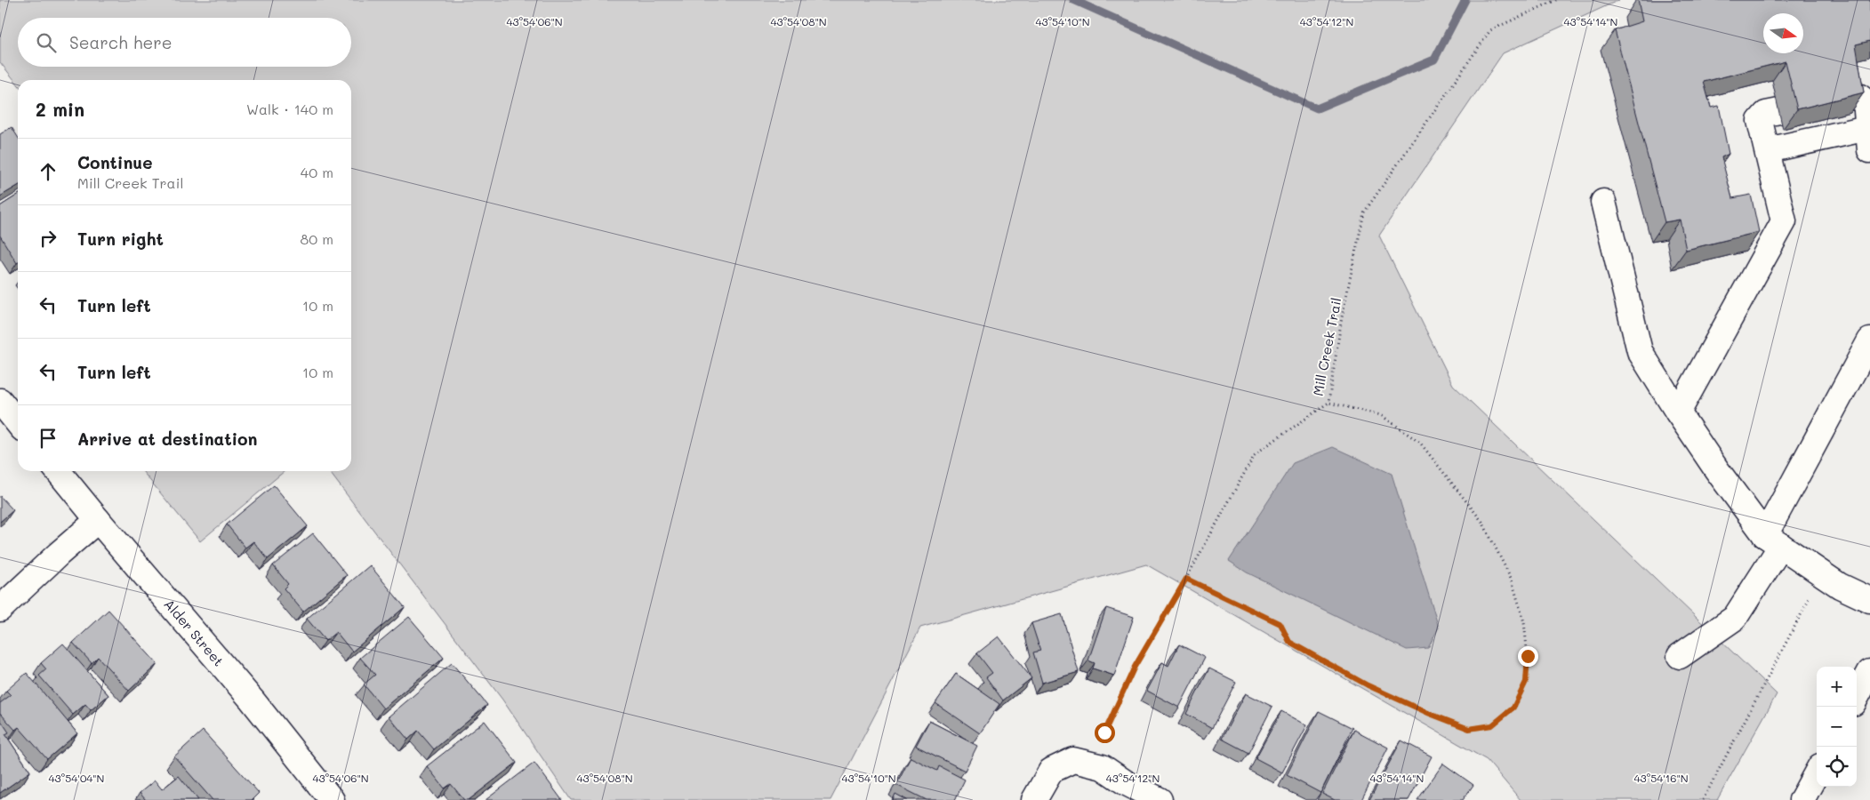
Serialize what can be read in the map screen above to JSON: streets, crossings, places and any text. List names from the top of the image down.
{
  "streets": {
    "street": ["Alder Street"],
    "path": ["Mill Creek Trail"]
  },
  "north": "right",
  "page": {
    "search": "Search here",
    "heading": ["2 min", "Walk · 140 m"],
    "list": [
      ["Continue", "Mill Creek Trail", "40 m"],
      ["Turn right", "80 m"],
      ["Turn left", "10 m"],
      ["Turn left", "10 m"],
      "Arrive at destination"
    ],
    "map_buttons": ["+", "−"]
  },
  "coordinates": [
    "43°54'06\"N",
    "43°54'08\"N",
    "43°54'10\"N",
    "43°54'12\"N",
    "43°54'14\"N",
    "43°54'04\"N",
    "43°54'16\"N"
  ]
}
